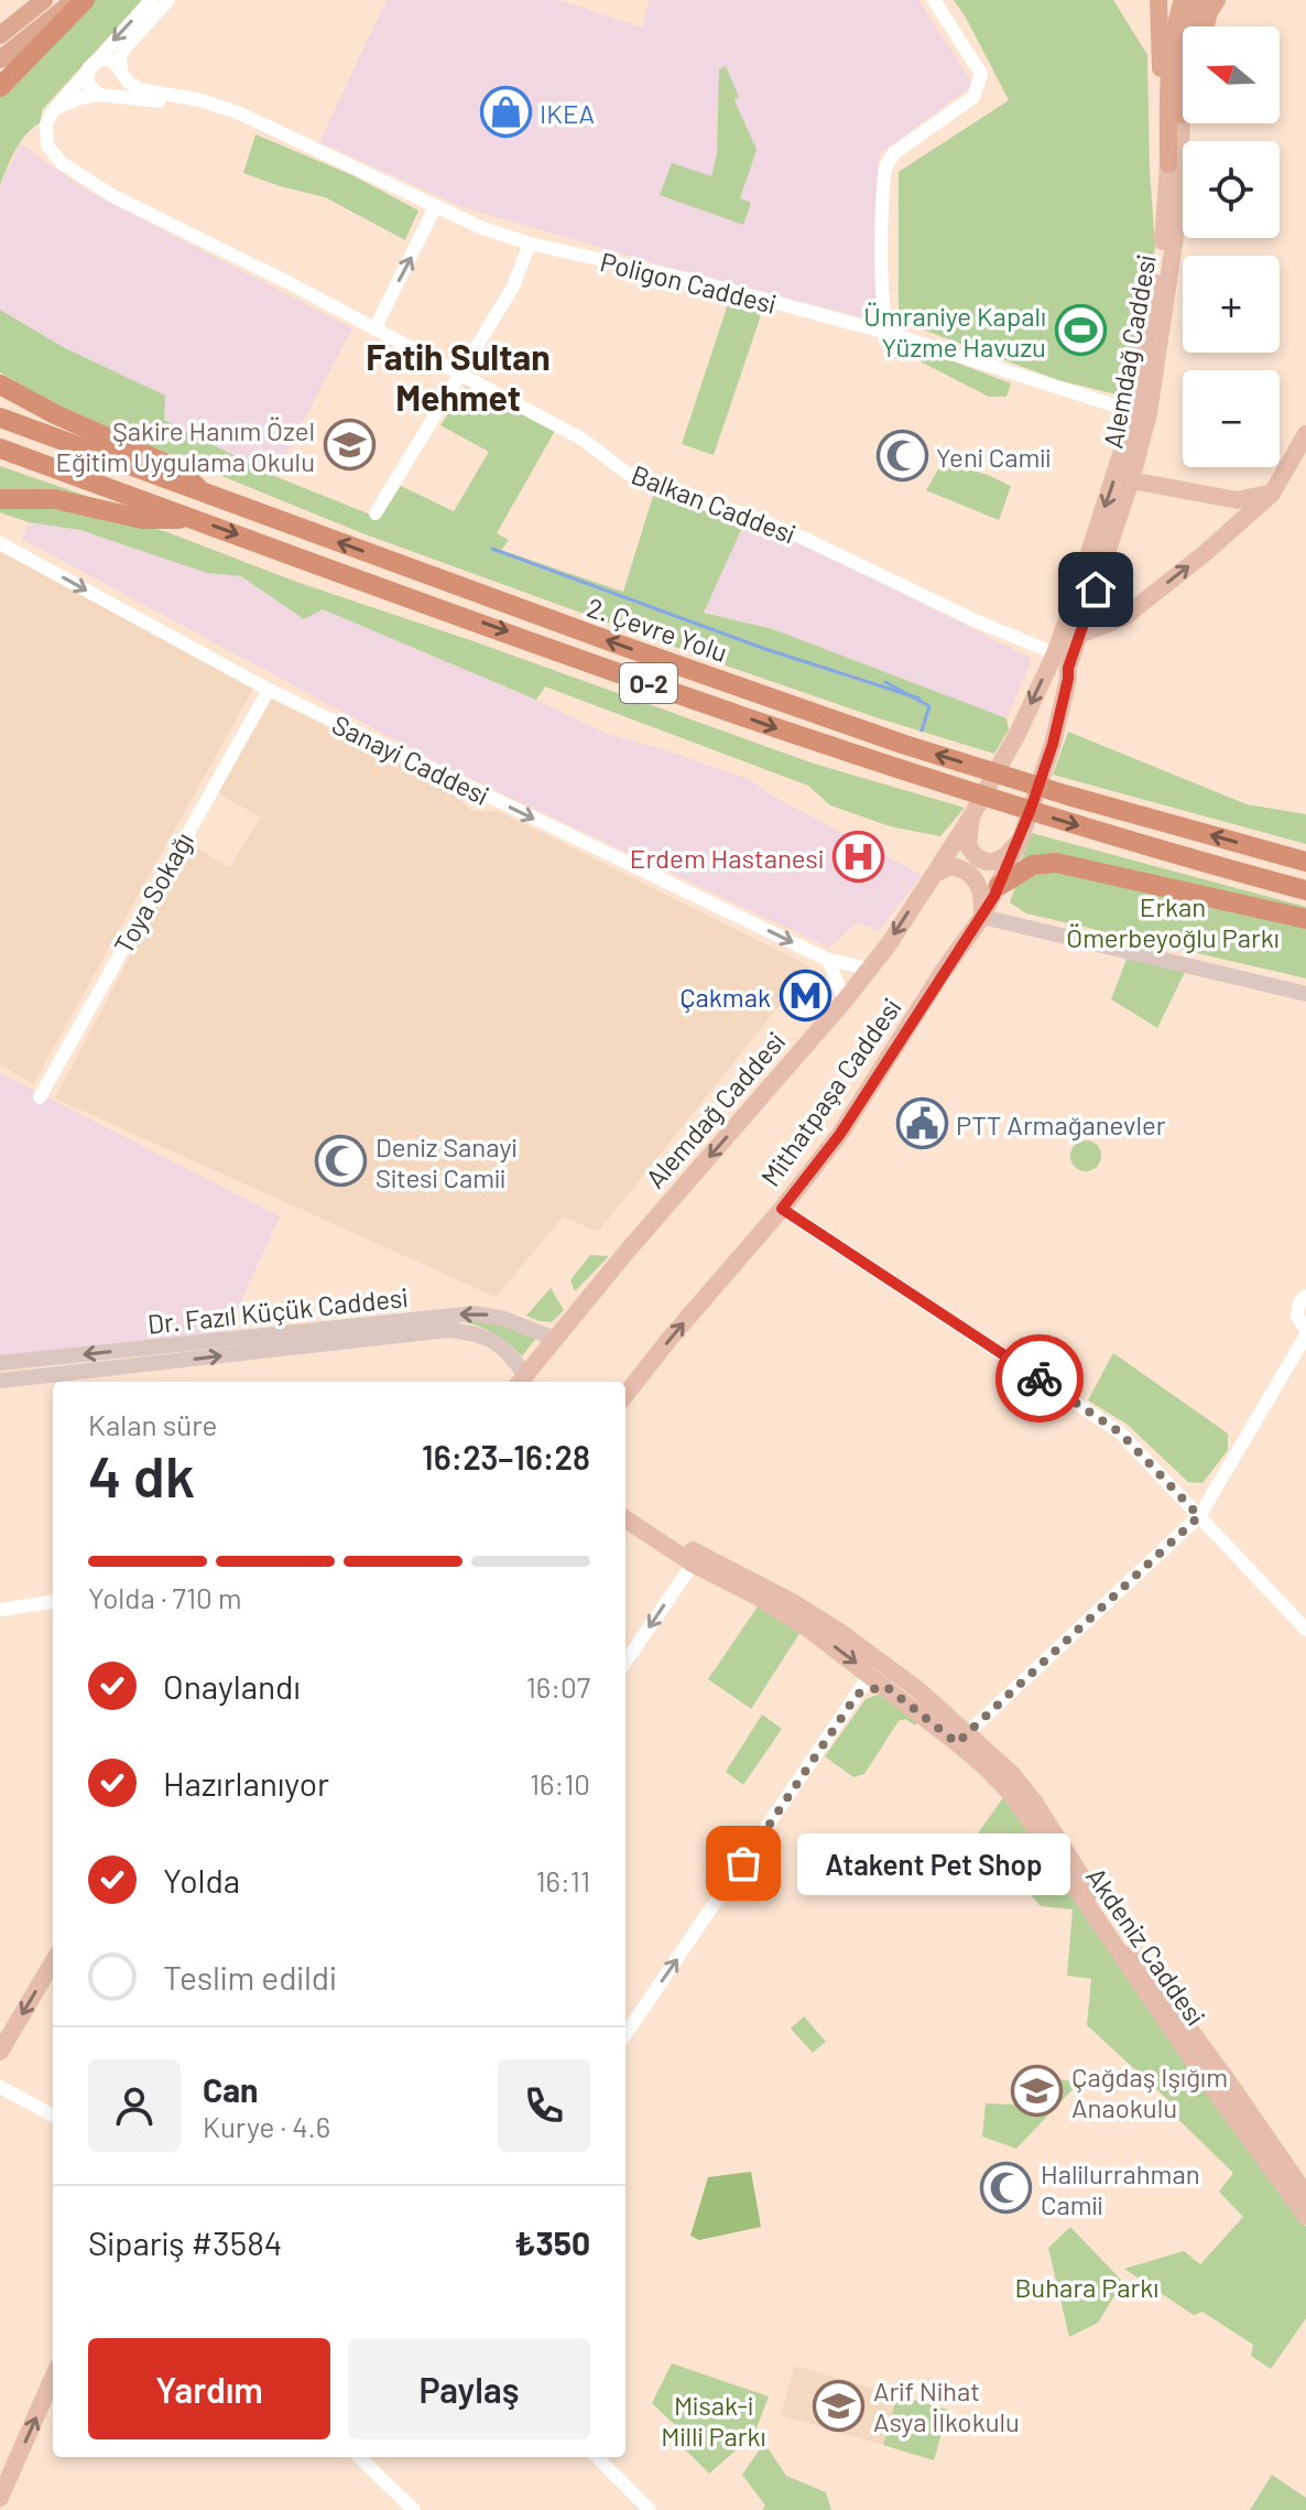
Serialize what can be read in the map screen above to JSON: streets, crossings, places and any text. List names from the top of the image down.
{
  "streets": {
    "highway": ["2. Çevre Yolu", "O-2"],
    "main road": [
      "Alemdağ Caddesi",
      "Mithatpaşa Caddesi",
      "Dr. Fazıl Küçük Caddesi",
      "Akdeniz Caddesi"
    ],
    "street": [
      "Poligon Caddesi",
      "Balkan Caddesi",
      "Sanayi Caddesi",
      "Toya Sokağı"
    ]
  },
  "crossings": [
    ["Poligon Caddesi", "Alemdağ Caddesi"],
    ["Alemdağ Caddesi", "Balkan Caddesi"],
    ["Alemdağ Caddesi", "Sanayi Caddesi"],
    ["Alemdağ Caddesi", "Mithatpaşa Caddesi"],
    ["Alemdağ Caddesi", "Dr. Fazıl Küçük Caddesi"],
    ["Sanayi Caddesi", "Toya Sokağı"]
  ],
  "one_way": ["Sanayi Caddesi", "Mithatpaşa Caddesi"],
  "districts": ["Fatih Sultan Mehmet"],
  "parks": ["Erkan Ömerbeyoğlu Parkı", "Buhara Parkı", "Misak-i Milli Parkı"],
  "places": {
    "shop": ["IKEA"],
    "sports": ["Ümraniye Kapalı Yüzme Havuzu"],
    "school or university": ["Şakire Hanım Özel Eğitim Uygulama Okulu", "Çağdaş Işığım Anaokulu", "Arif Nihat Asya İlkokulu"],
    "mosque": ["Yeni Camii", "Deniz Sanayi Sitesi Camii", "Halilurrahman Camii"],
    "hospital": ["Erdem Hastanesi"],
    "metro station": ["Çakmak"],
    "public building": ["PTT Armağanevler"],
    "other": ["Atakent Pet Shop"]
  },
  "north": "left",
  "page": {
    "map_buttons": ["+", "−"],
    "heading": ["4 dk", "Kalan süre", "16:23–16:28"],
    "panel": [
      "Can",
      "Kurye · 4.6",
      "Sipariş #3584",
      "₺350"
    ],
    "bar": "Yolda · 710 m",
    "list": [
      ["Onaylandı", "16:07"],
      ["Hazırlanıyor", "16:10"],
      ["Yolda", "16:11"],
      "Teslim edildi"
    ],
    "bubble": "Atakent Pet Shop",
    "buttons": ["Yardım", "Paylaş"]
  }
}
